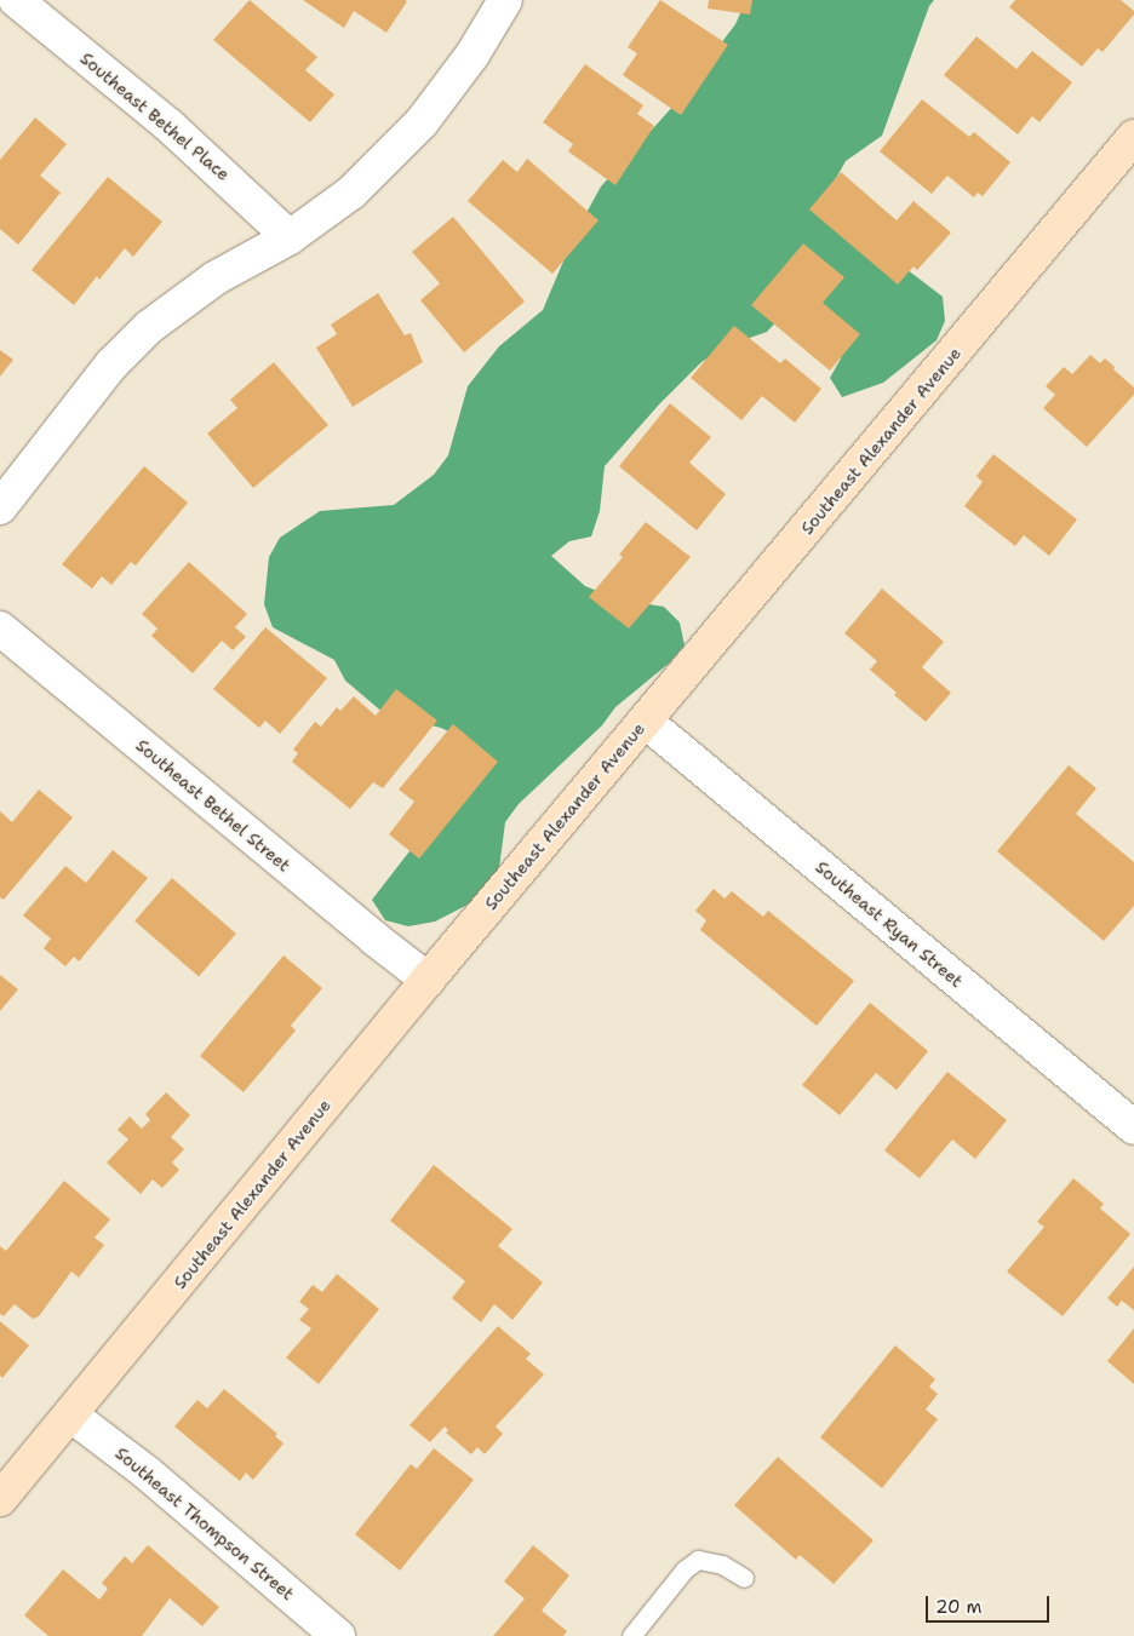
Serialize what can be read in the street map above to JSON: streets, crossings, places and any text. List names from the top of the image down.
{
  "streets": {
    "street": [
      "Southeast Bethel Place",
      "Southeast Alexander Avenue",
      "Southeast Bethel Street",
      "Southeast Ryan Street",
      "Southeast Thompson Street"
    ]
  },
  "crossings": [
    ["Southeast Alexander Avenue", "Southeast Bethel Street"],
    ["Southeast Alexander Avenue", "Southeast Ryan Street"],
    ["Southeast Alexander Avenue", "Southeast Thompson Street"]
  ],
  "scale_bar": "20 m"
}
